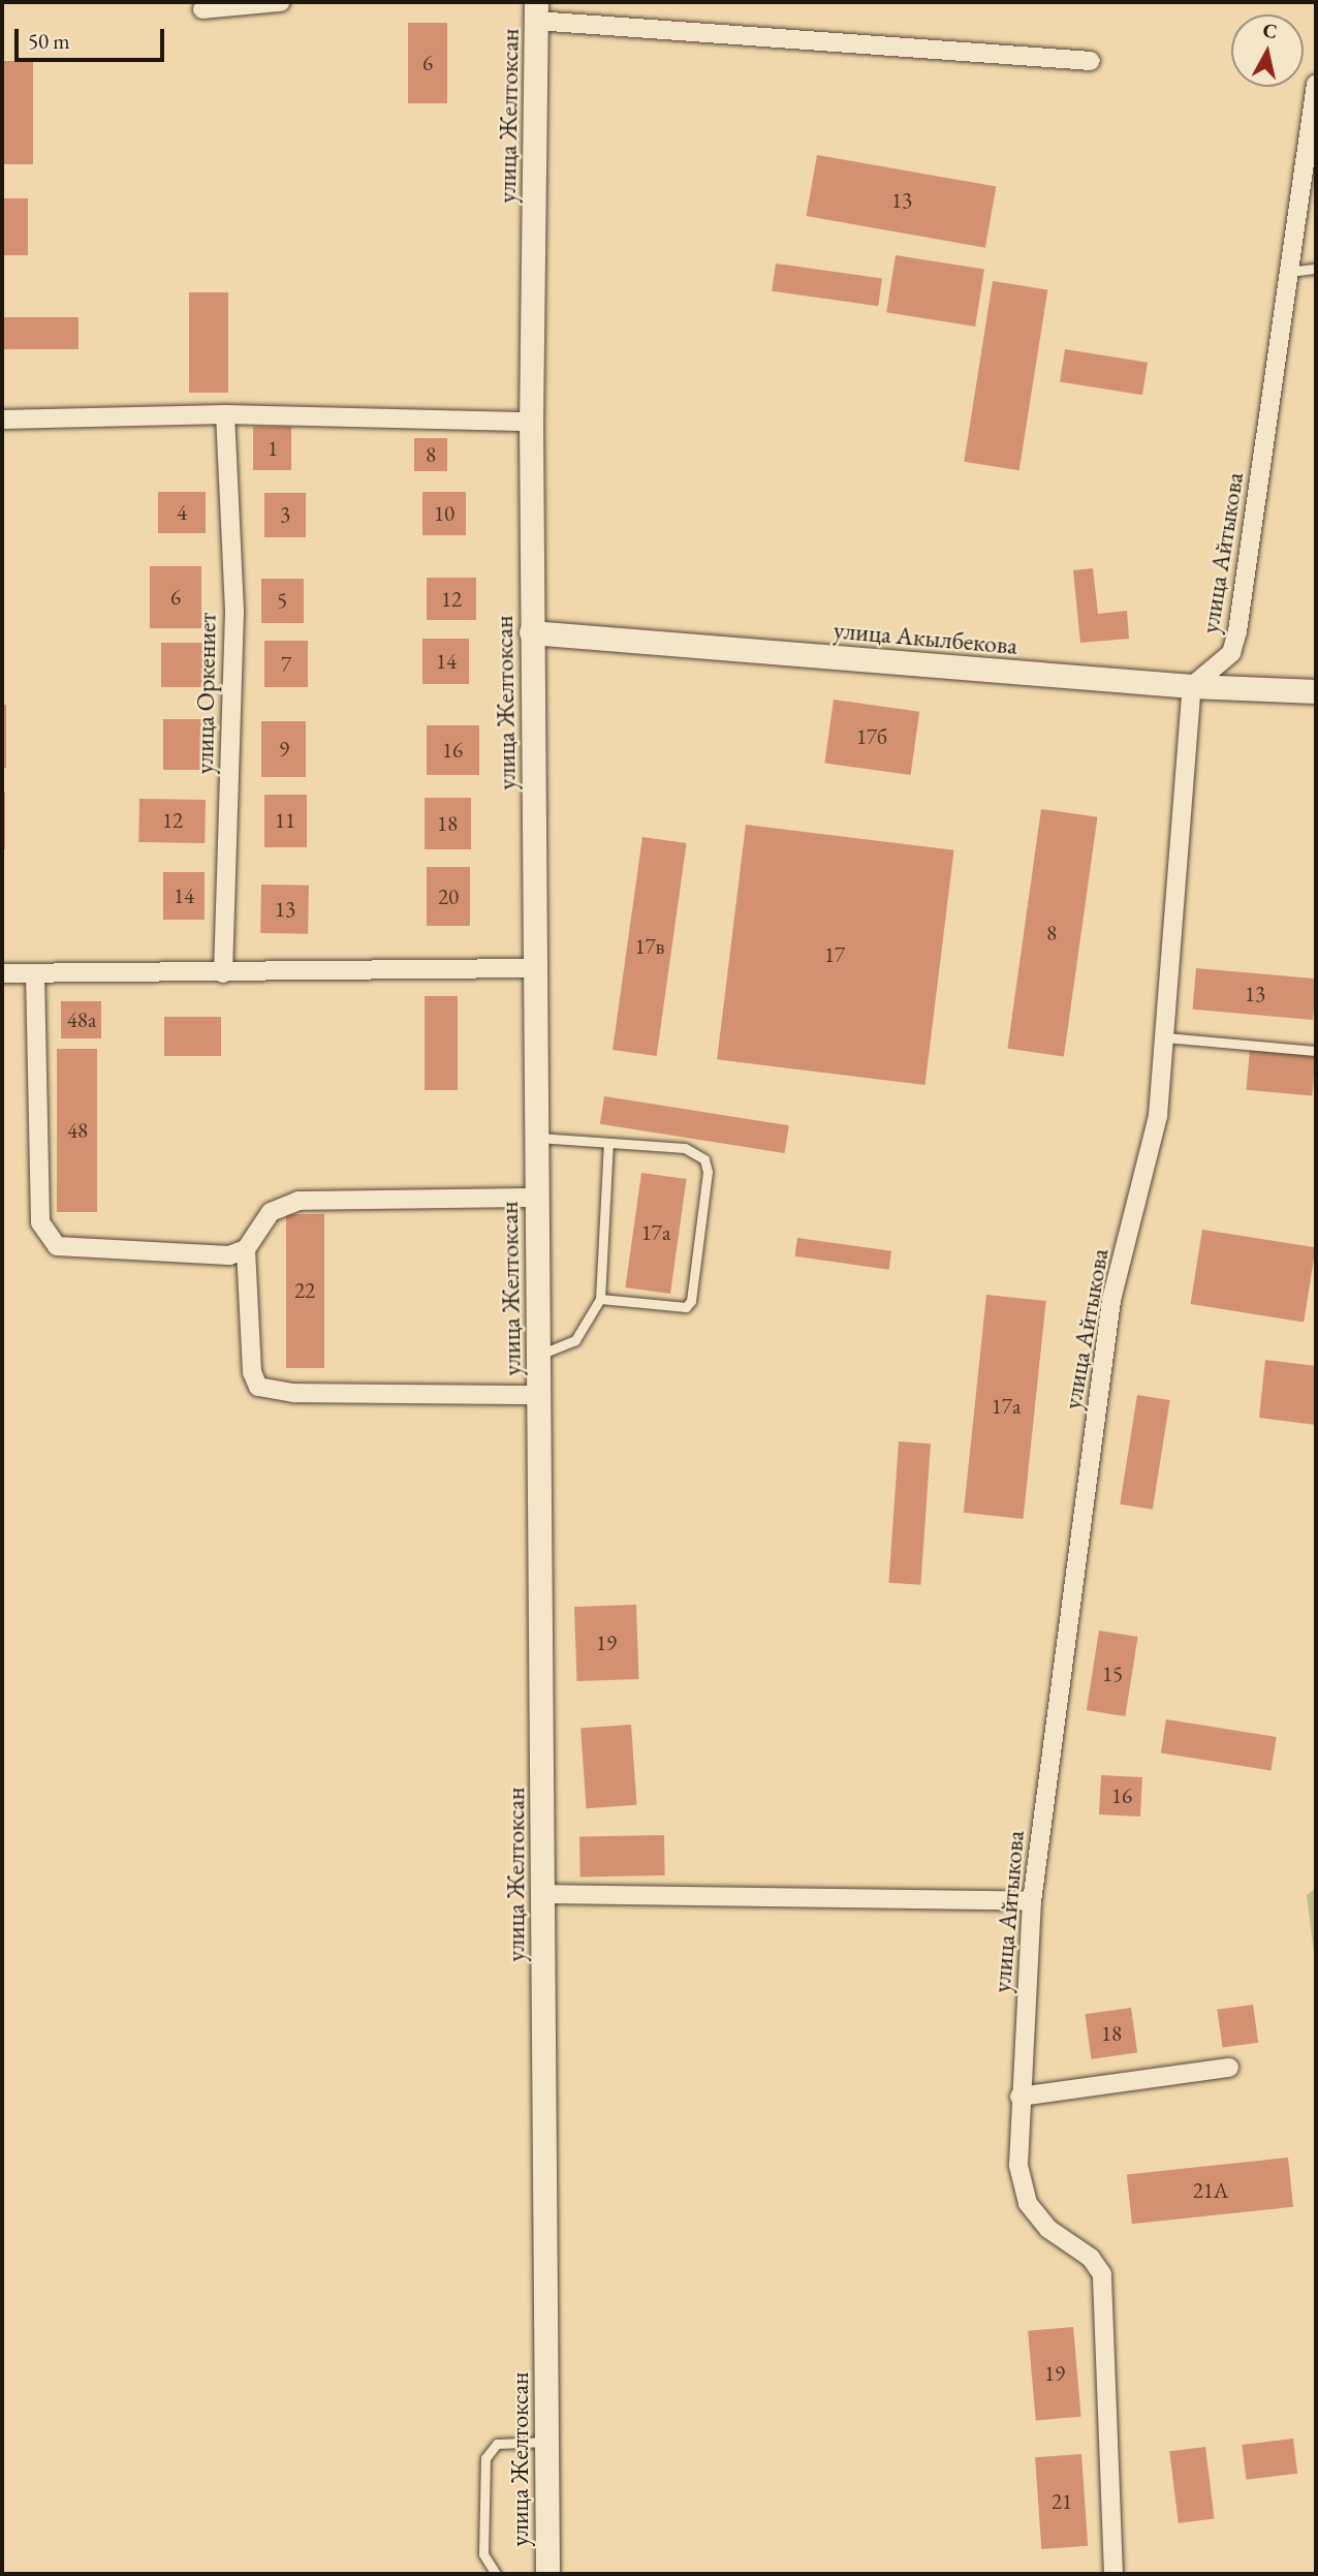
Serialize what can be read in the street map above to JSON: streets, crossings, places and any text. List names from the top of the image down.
{
  "streets": {
    "street": [
      "улица Желтоксан",
      "улица Айтыкова",
      "улица Акылбекова",
      "улица Оркениет"
    ]
  },
  "crossings": [
    ["улица Желтоксан", "улица Акылбекова"],
    ["улица Айтыкова", "улица Акылбекова"]
  ],
  "house_numbers": [
    "6",
    "13",
    "1",
    "8",
    "4",
    "10",
    "3",
    "6",
    "12",
    "5",
    "14",
    "7",
    "17б",
    "9",
    "16",
    "12",
    "11",
    "18",
    "14",
    "20",
    "13",
    "8",
    "17в",
    "17",
    "13",
    "48а",
    "48",
    "17а",
    "22",
    "17а",
    "19",
    "15",
    "16",
    "18",
    "21А",
    "19",
    "21"
  ],
  "scale_bar": "50 m",
  "north": "top"
}
